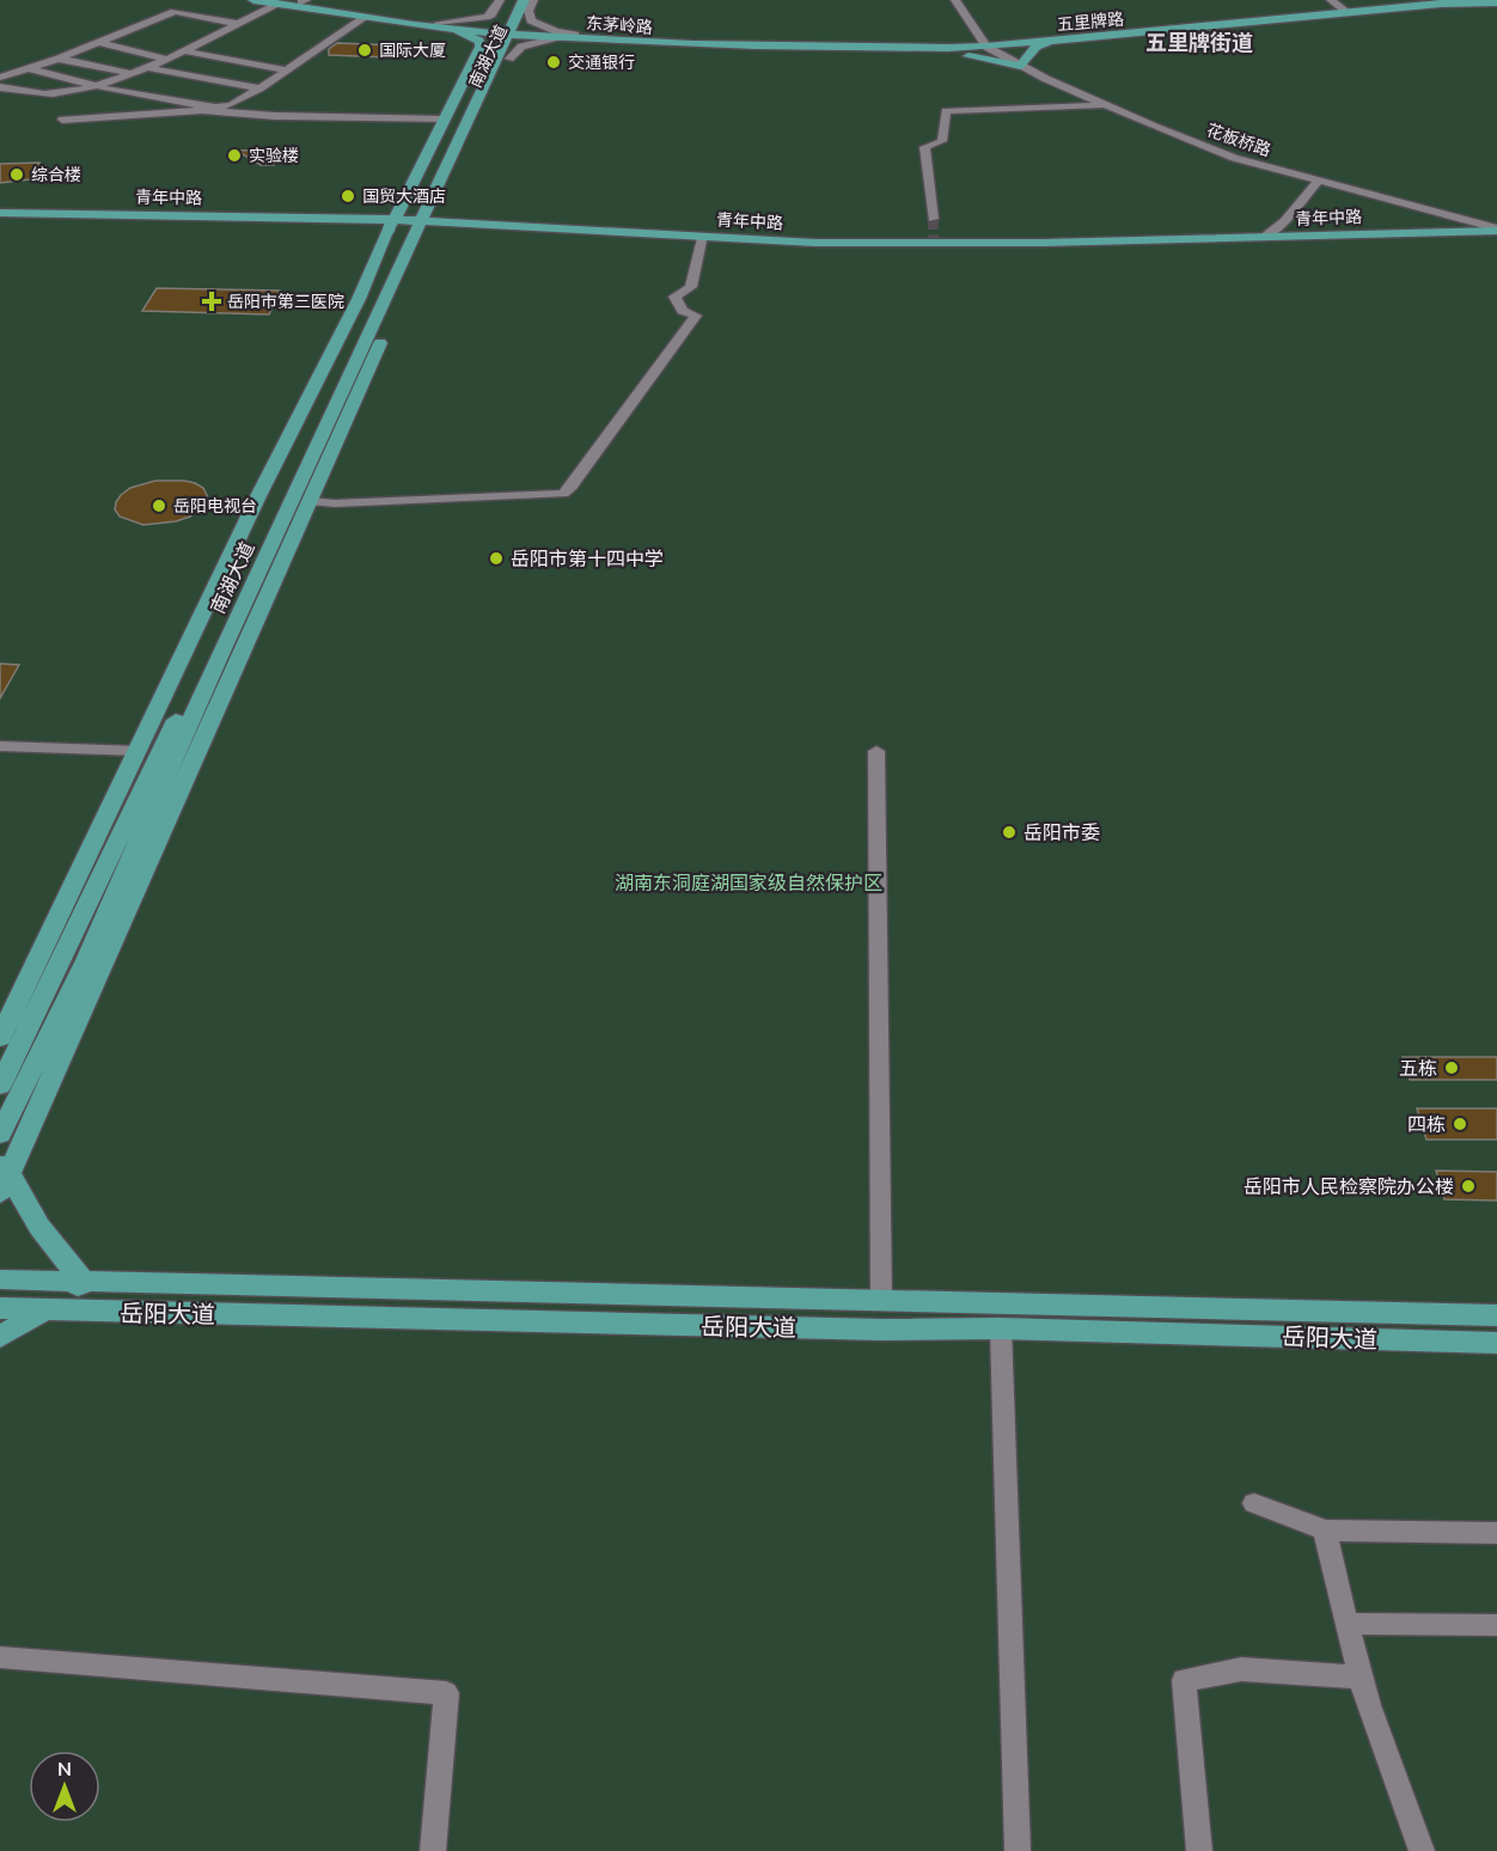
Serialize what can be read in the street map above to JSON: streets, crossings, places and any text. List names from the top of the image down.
{
  "streets": {
    "main road": [
      "五里牌路",
      "东茅岭路",
      "南湖大道",
      "青年中路",
      "岳阳大道"
    ],
    "street": ["花板桥路"]
  },
  "crossings": [
    ["五里牌路", "花板桥路"],
    ["东茅岭路", "南湖大道"],
    ["南湖大道", "青年中路"],
    ["花板桥路", "青年中路"]
  ],
  "districts": ["五里牌街道"],
  "parks": ["湖南东洞庭湖国家级自然保护区"],
  "places": {
    "other": [
      "国际大厦",
      "交通银行",
      "实验楼",
      "综合楼",
      "国贸大酒店",
      "岳阳电视台",
      "岳阳市第十四中学",
      "岳阳市委",
      "五栋",
      "四栋",
      "岳阳市人民检察院办公楼"
    ],
    "health": ["岳阳市第三医院"]
  },
  "north": "top"
}
